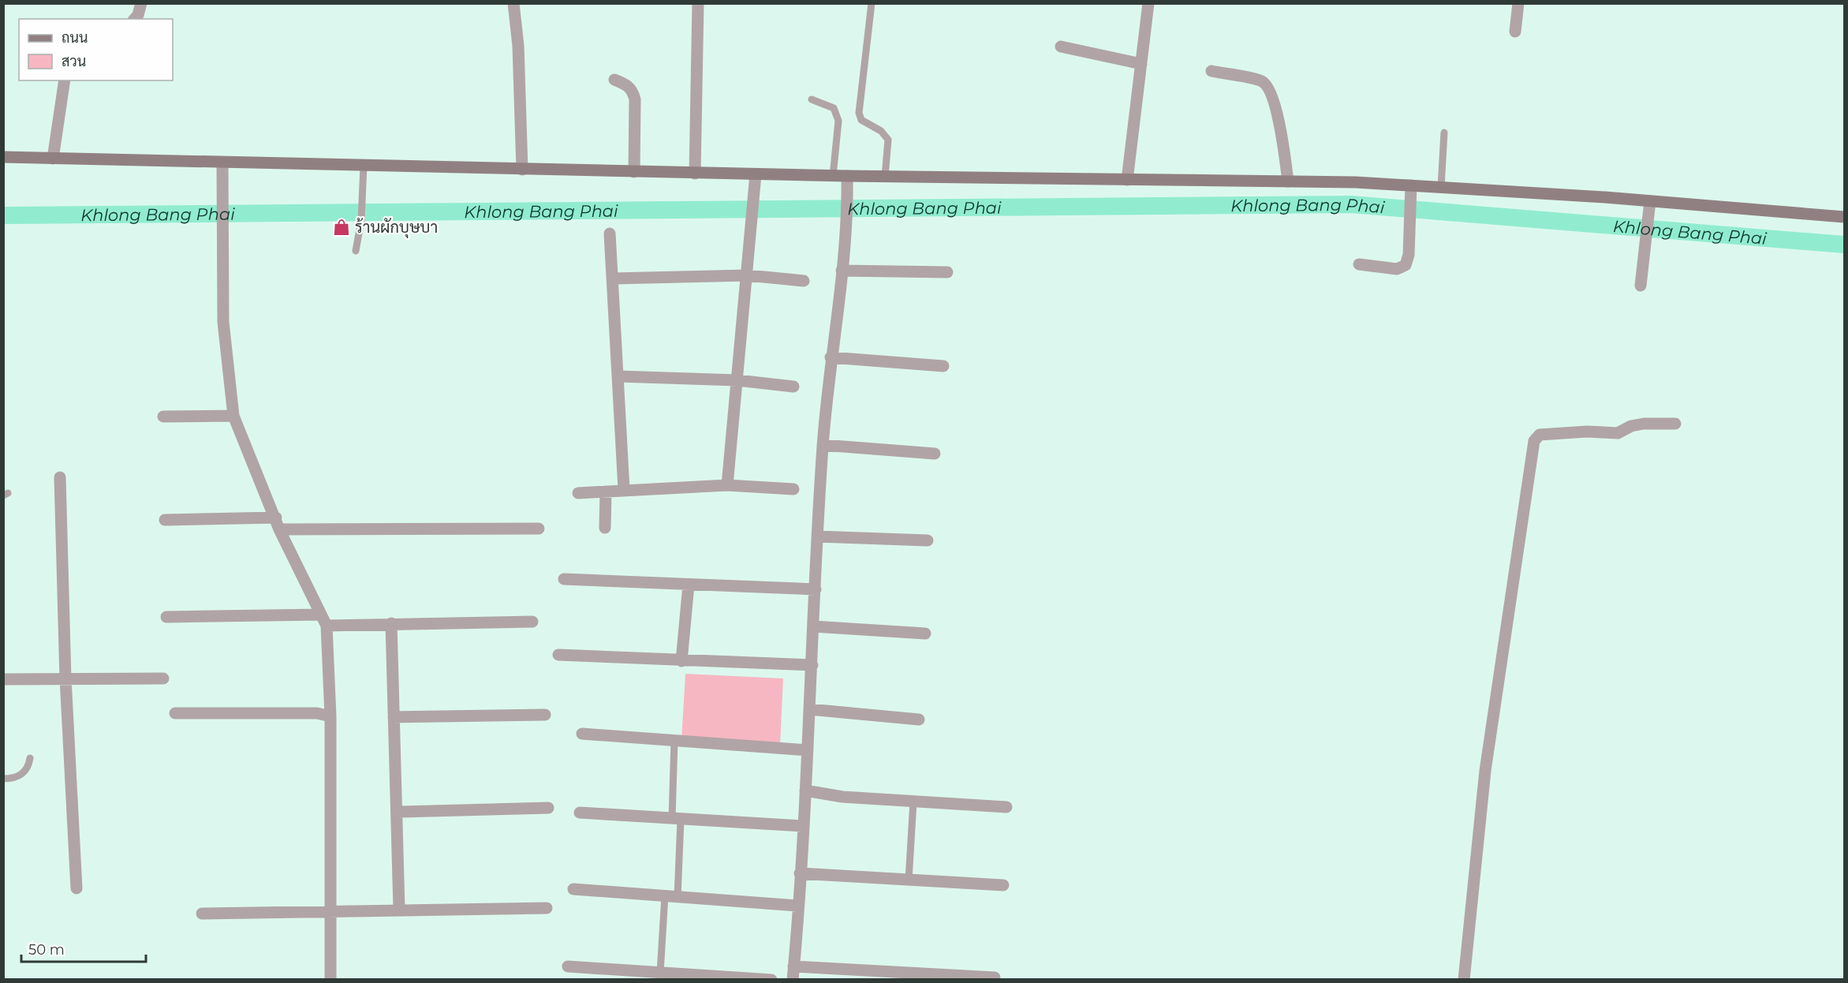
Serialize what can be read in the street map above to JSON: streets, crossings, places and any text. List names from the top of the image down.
{
  "water": ["Khlong Bang Phai"],
  "places": {
    "shop": ["ร้านผักบุษบา"]
  },
  "legend": ["ถนน", "สวน"],
  "scale_bar": "50 m"
}
